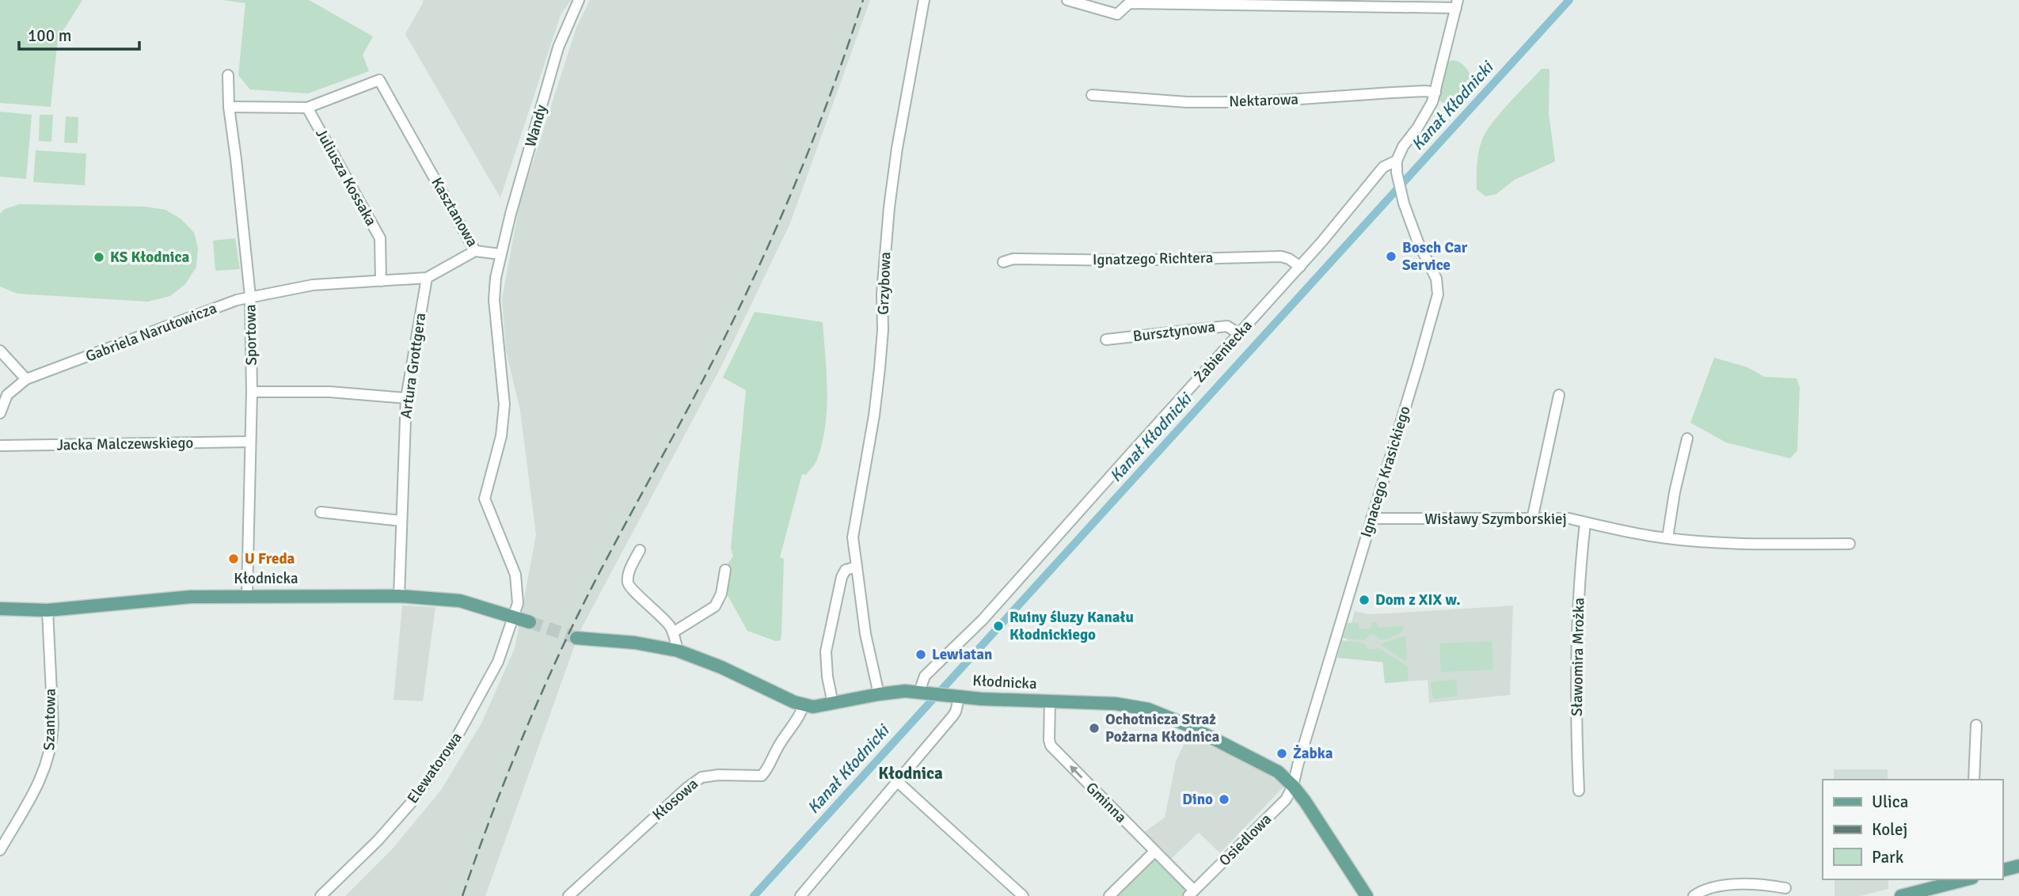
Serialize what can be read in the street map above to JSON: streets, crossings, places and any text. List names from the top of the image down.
{
  "streets": {
    "main road": ["Kłodnicka"],
    "street": [
      "Nektarowa",
      "Wandy",
      "Juliusza Kossaka",
      "Kasztanowa",
      "Ignatzego Richtera",
      "Grzybowa",
      "Bursztynowa",
      "Gabriela Narutowicza",
      "Sportowa",
      "Żabieniecka",
      "Artura Grottgera",
      "Jacka Malczewskiego",
      "Ignacego Krasickiego",
      "Wisławy Szymborskiej",
      "Sławomira Mrożka",
      "Szantowa",
      "Elewatorowa",
      "Kłosowa",
      "Gminna",
      "Osiedlowa"
    ]
  },
  "crossings": [
    ["Wandy", "Kasztanowa"],
    ["Juliusza Kossaka", "Kasztanowa"],
    ["Juliusza Kossaka", "Gabriela Narutowicza"],
    ["Kasztanowa", "Gabriela Narutowicza"],
    ["Kasztanowa", "Sportowa"],
    ["Kasztanowa", "Kłodnicka"],
    ["Kasztanowa", "Elewatorowa"],
    ["Ignatzego Richtera", "Żabieniecka"],
    ["Grzybowa", "Kłodnicka"],
    ["Bursztynowa", "Żabieniecka"],
    ["Gabriela Narutowicza", "Sportowa"],
    ["Gabriela Narutowicza", "Artura Grottgera"],
    ["Sportowa", "Jacka Malczewskiego"],
    ["Sportowa", "Kłodnicka"],
    ["Żabieniecka", "Ignacego Krasickiego"],
    ["Żabieniecka", "Kłodnicka"],
    ["Artura Grottgera", "Kłodnicka"],
    ["Ignacego Krasickiego", "Wisławy Szymborskiej"],
    ["Ignacego Krasickiego", "Kłodnicka"],
    ["Ignacego Krasickiego", "Osiedlowa"],
    ["Wisławy Szymborskiej", "Sławomira Mrożka"],
    ["Kłodnicka", "Szantowa"],
    ["Kłodnicka", "Elewatorowa"],
    ["Kłodnicka", "Kłosowa"],
    ["Kłodnicka", "Gminna"],
    ["Kłodnicka", "Osiedlowa"],
    ["Gminna", "Osiedlowa"]
  ],
  "one_way": ["Gminna"],
  "districts": ["Kłodnica"],
  "water": ["Kanał Kłodnicki"],
  "places": [
    "Bosch Car Service",
    "KS Kłodnica",
    "U Freda",
    "Dom z XIX w.",
    "Ruiny śluzy Kanału Kłodnickiego",
    "Lewiatan",
    "Ochotnicza Straż Pożarna Kłodnica",
    "Żabka",
    "Dino"
  ],
  "legend": ["Ulica", "Kolej", "Park"],
  "scale_bar": "100 m"
}
